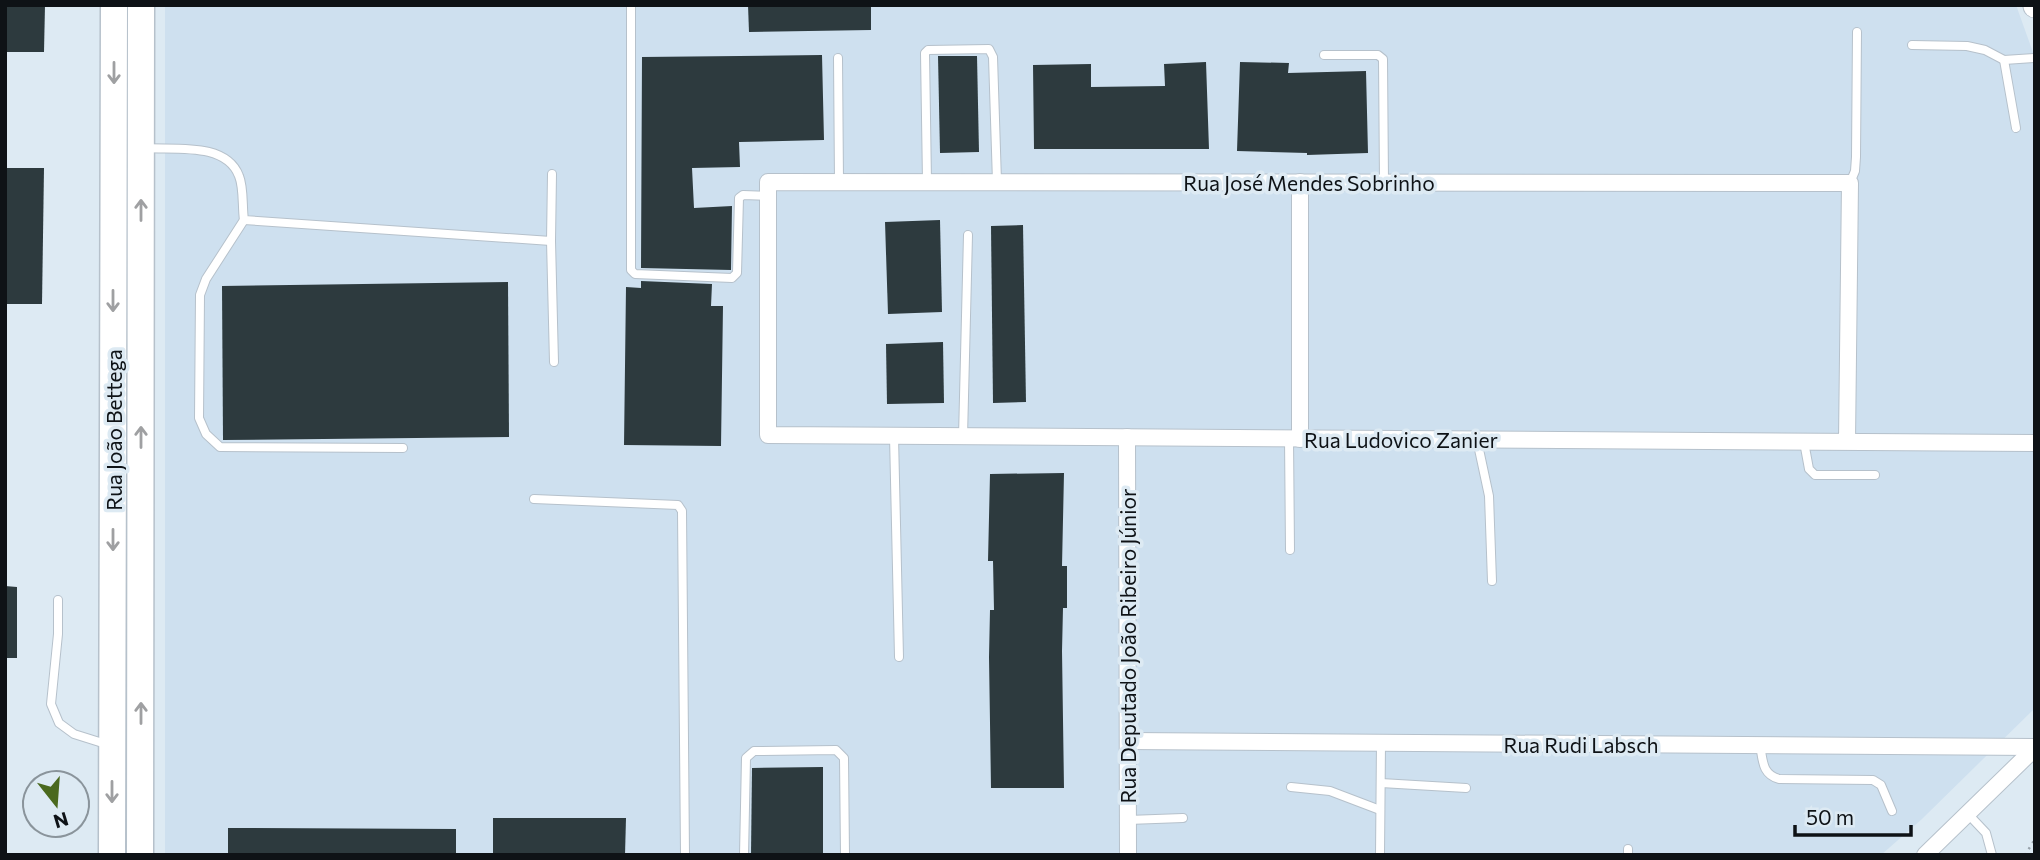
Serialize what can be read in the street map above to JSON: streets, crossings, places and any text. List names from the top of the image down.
{
  "streets": {
    "main road": ["Rua João Bettega"],
    "street": [
      "Rua José Mendes Sobrinho",
      "Rua Ludovico Zanier",
      "Rua Deputado João Ribeiro Júnior",
      "Rua Rudi Labsch"
    ]
  },
  "crossings": [
    ["Rua José Mendes Sobrinho", "Rua Ludovico Zanier"],
    ["Rua Ludovico Zanier", "Rua Deputado João Ribeiro Júnior"],
    ["Rua Deputado João Ribeiro Júnior", "Rua Rudi Labsch"]
  ],
  "scale_bar": "50 m",
  "north": "bottom"
}
